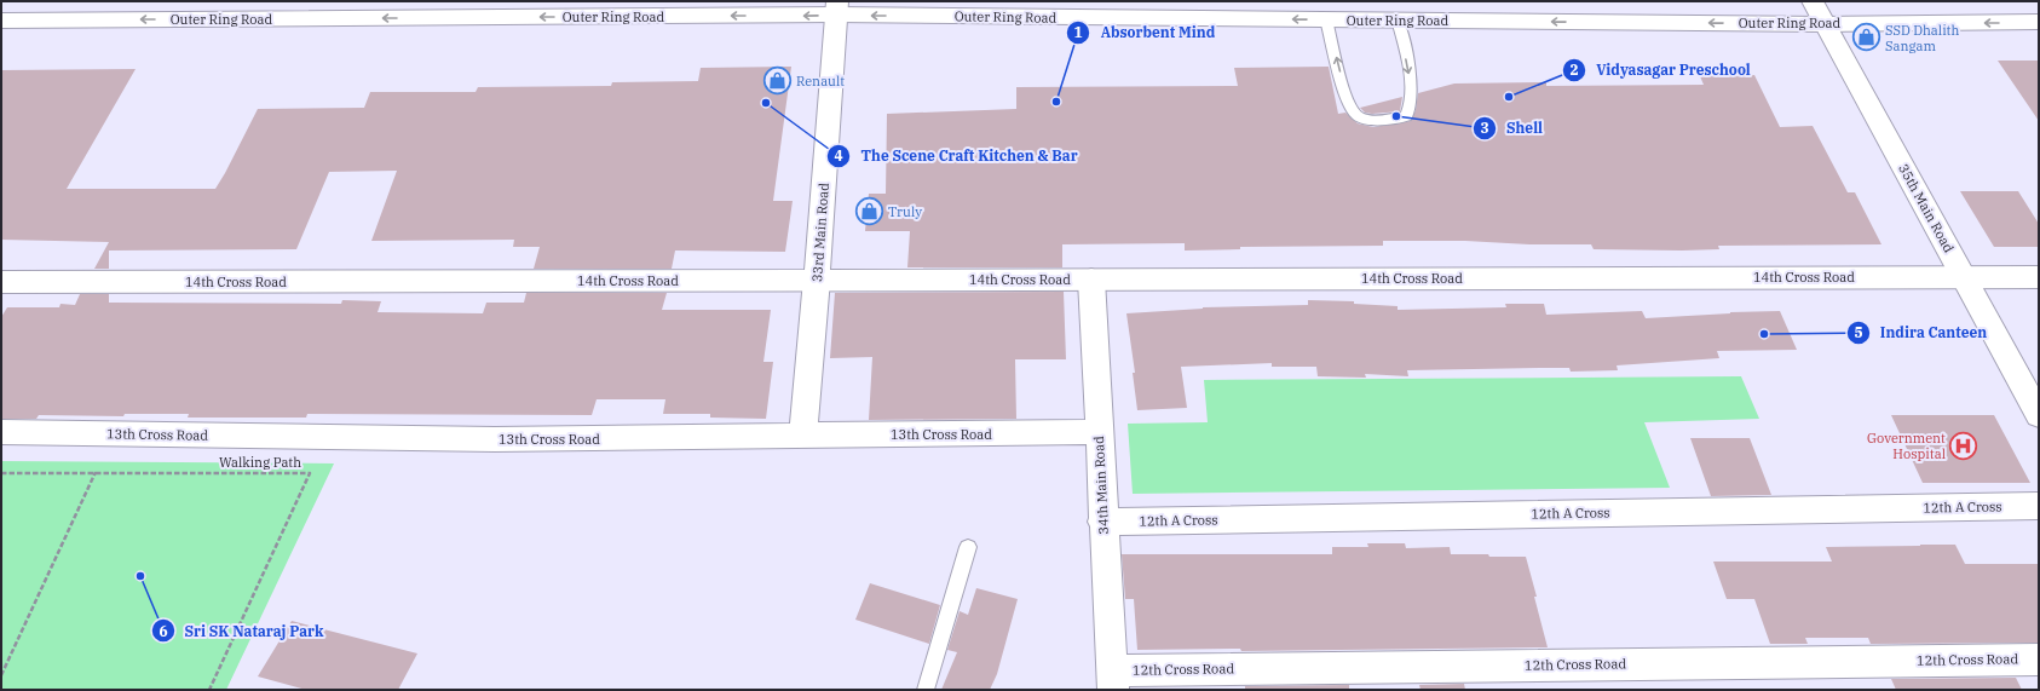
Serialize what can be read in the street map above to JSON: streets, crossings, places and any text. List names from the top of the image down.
{
  "streets": {
    "main road": [
      "Outer Ring Road",
      "35th Main Road",
      "33rd Main Road",
      "14th Cross Road",
      "13th Cross Road",
      "34th Main Road",
      "12th A Cross",
      "12th Cross Road"
    ],
    "path": ["Walking Path"]
  },
  "crossings": [
    ["Outer Ring Road", "35th Main Road"],
    ["Outer Ring Road", "33rd Main Road"],
    ["35th Main Road", "14th Cross Road"],
    ["33rd Main Road", "14th Cross Road"],
    ["33rd Main Road", "13th Cross Road"],
    ["14th Cross Road", "34th Main Road"],
    ["13th Cross Road", "34th Main Road"],
    ["34th Main Road", "12th A Cross"],
    ["34th Main Road", "12th Cross Road"]
  ],
  "one_way": ["Outer Ring Road"],
  "places": {
    "shop": ["SSD Dhalith Sangam", "Renault", "Truly"],
    "other": [
      "Vidyasagar Preschool",
      "Absorbent Mind",
      "The Scene Craft Kitchen & Bar",
      "Shell",
      "Indira Canteen",
      "Sri SK Nataraj Park"
    ],
    "hospital": ["Government Hospital"]
  }
}
